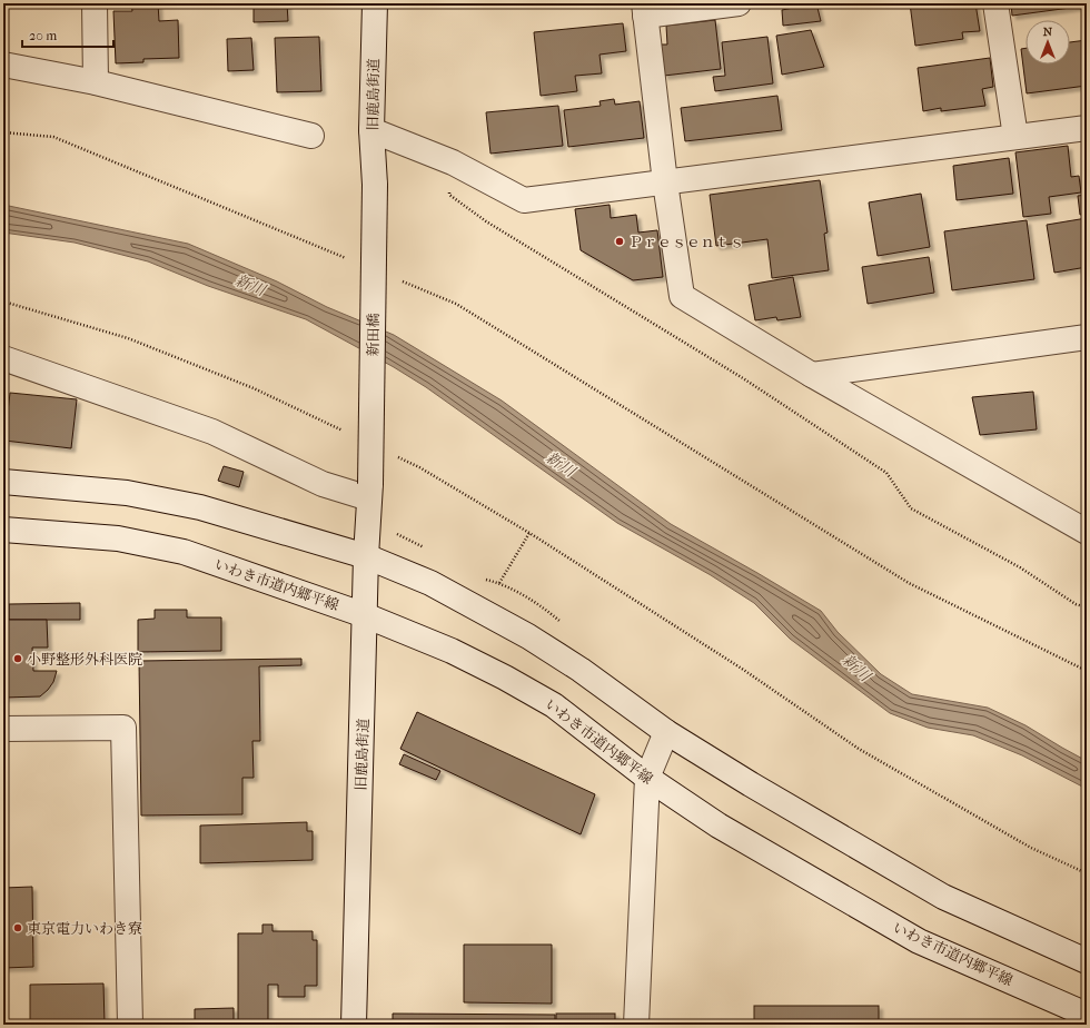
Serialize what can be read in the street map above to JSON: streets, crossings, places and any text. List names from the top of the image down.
{
  "streets": {
    "street": ["旧鹿島街道", "新田橋", "いわき市道内郷平線"]
  },
  "crossings": [
    ["旧鹿島街道", "新田橋"],
    ["旧鹿島街道", "いわき市道内郷平線"]
  ],
  "water": ["新川"],
  "places": ["Ｐｒｅｓｅｎｔｓ", "小野整形外科医院", "東京電力いわき寮"],
  "scale_bar": "20 m",
  "north": "top"
}
